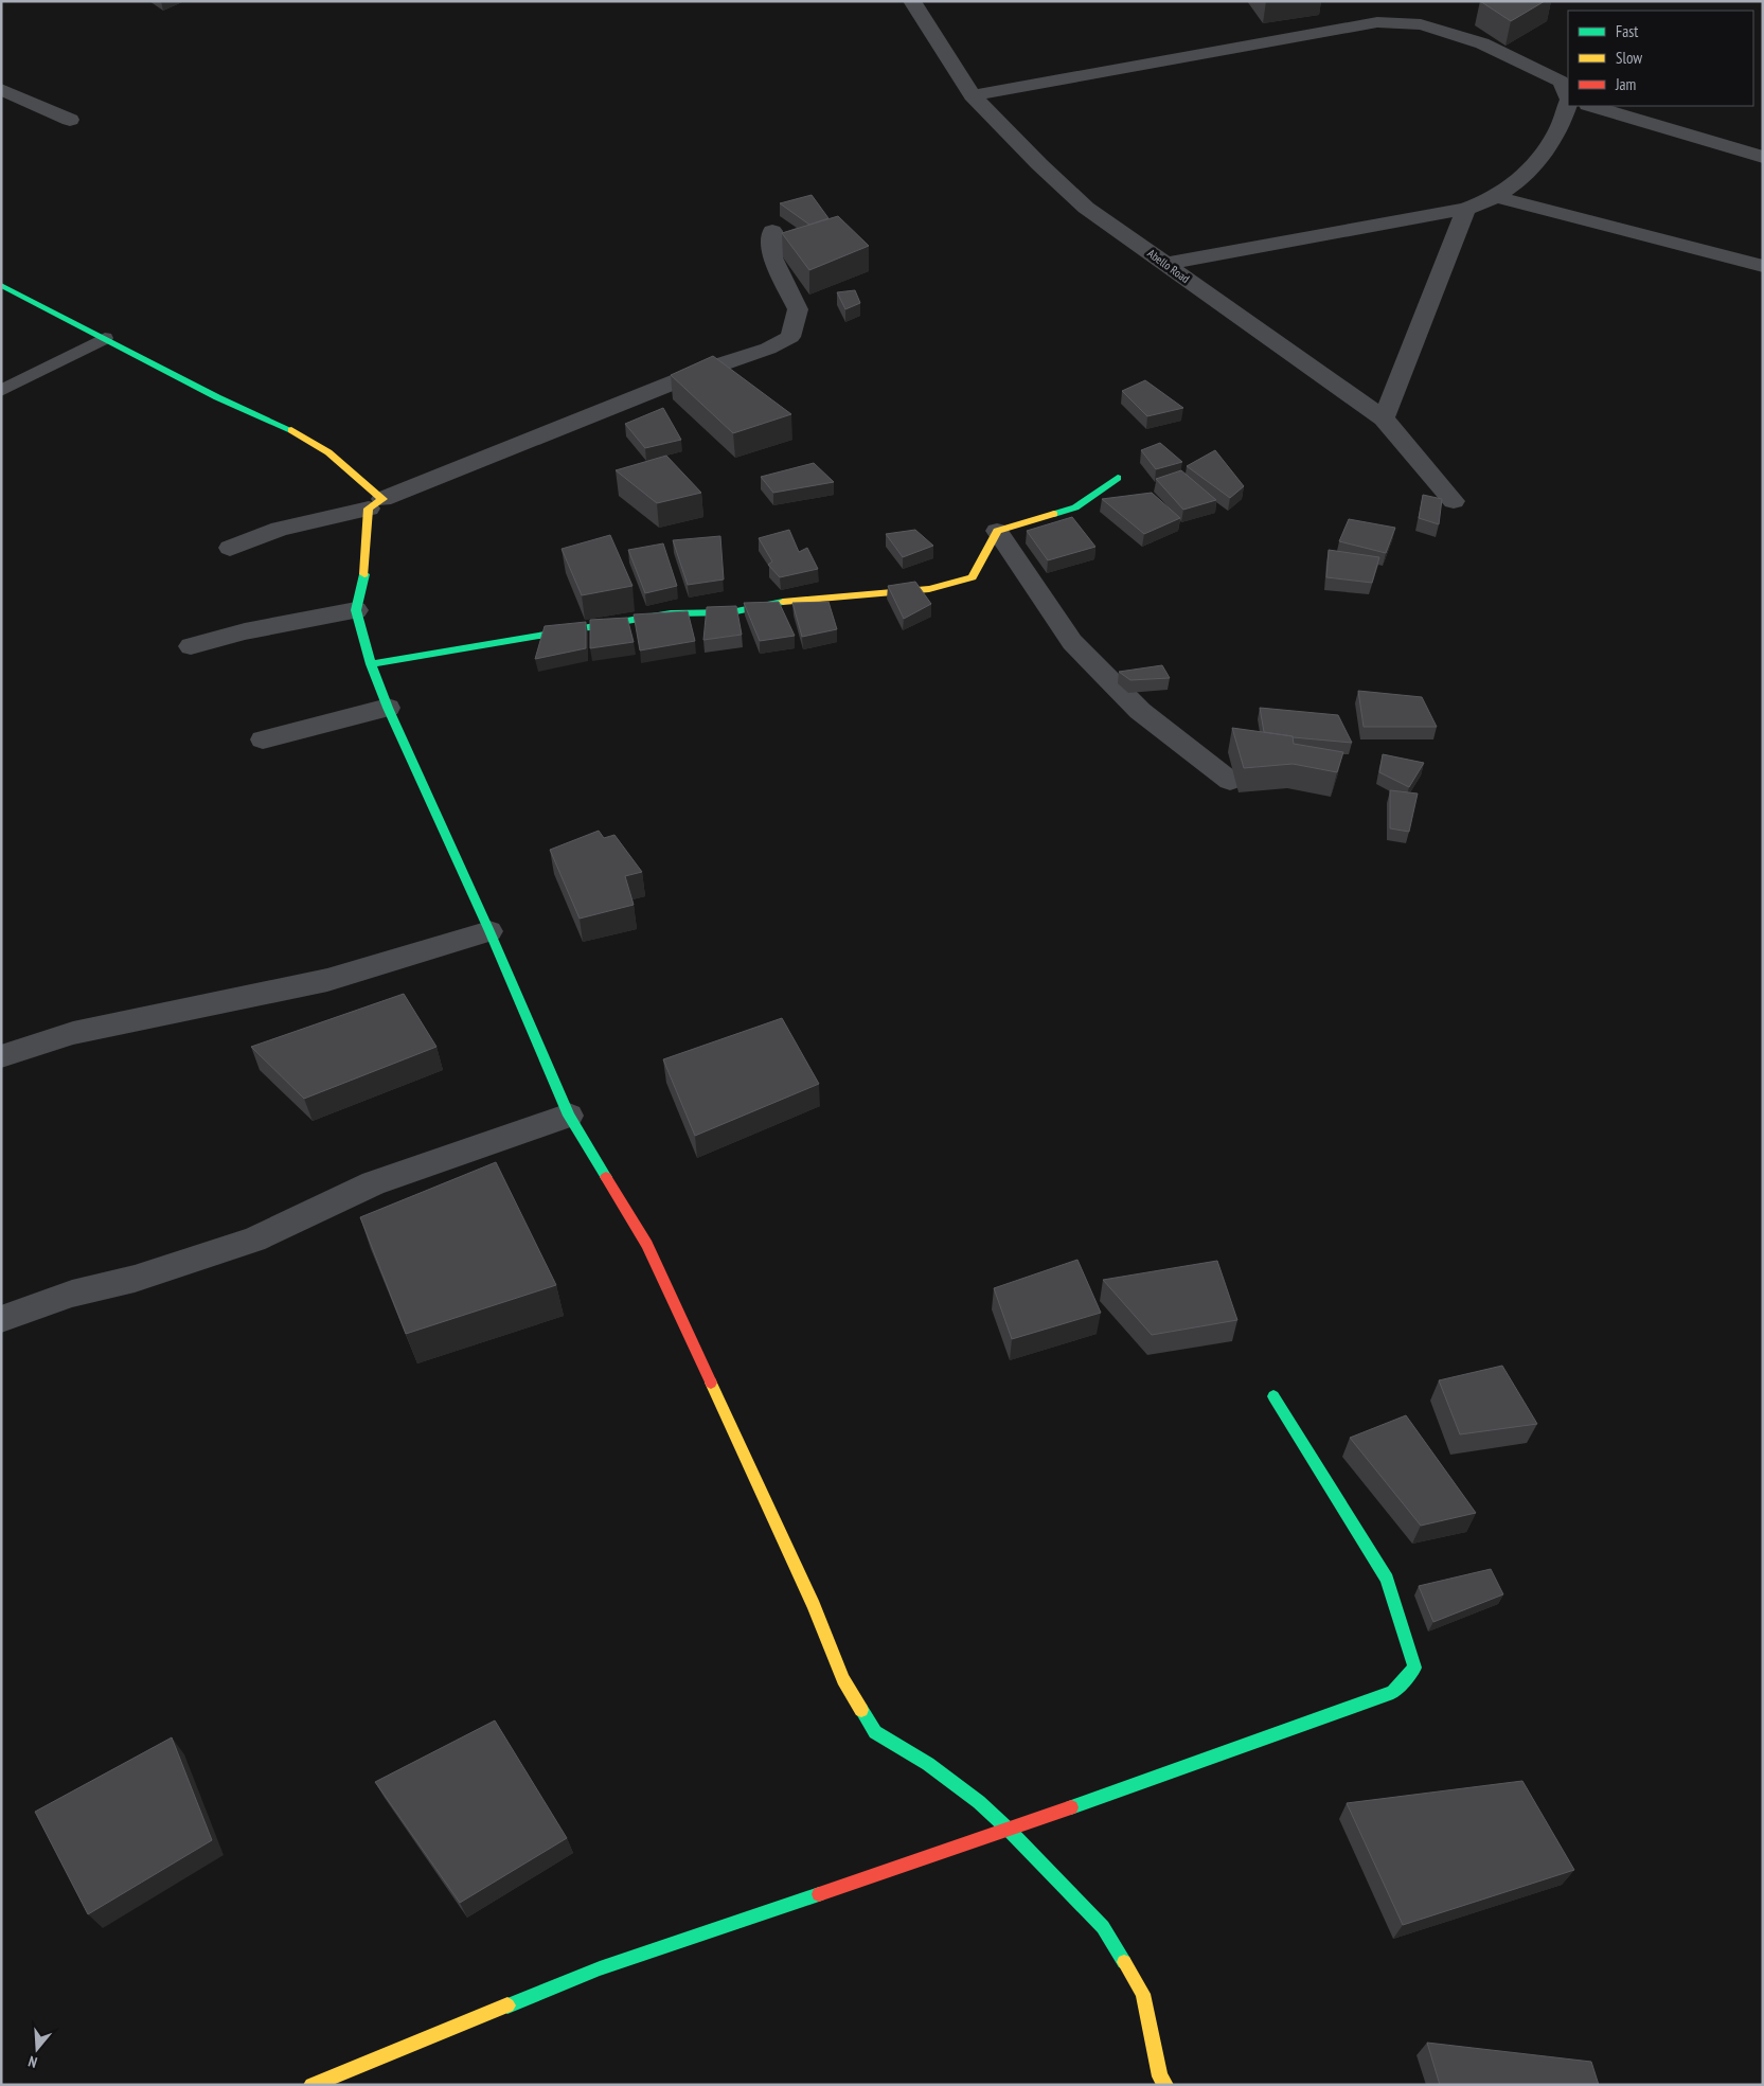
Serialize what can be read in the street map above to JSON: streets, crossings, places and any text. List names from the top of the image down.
{
  "streets": {
    "street": ["Abello Road"]
  },
  "legend": ["Fast", "Slow", "Jam"],
  "north": "bottom"
}
